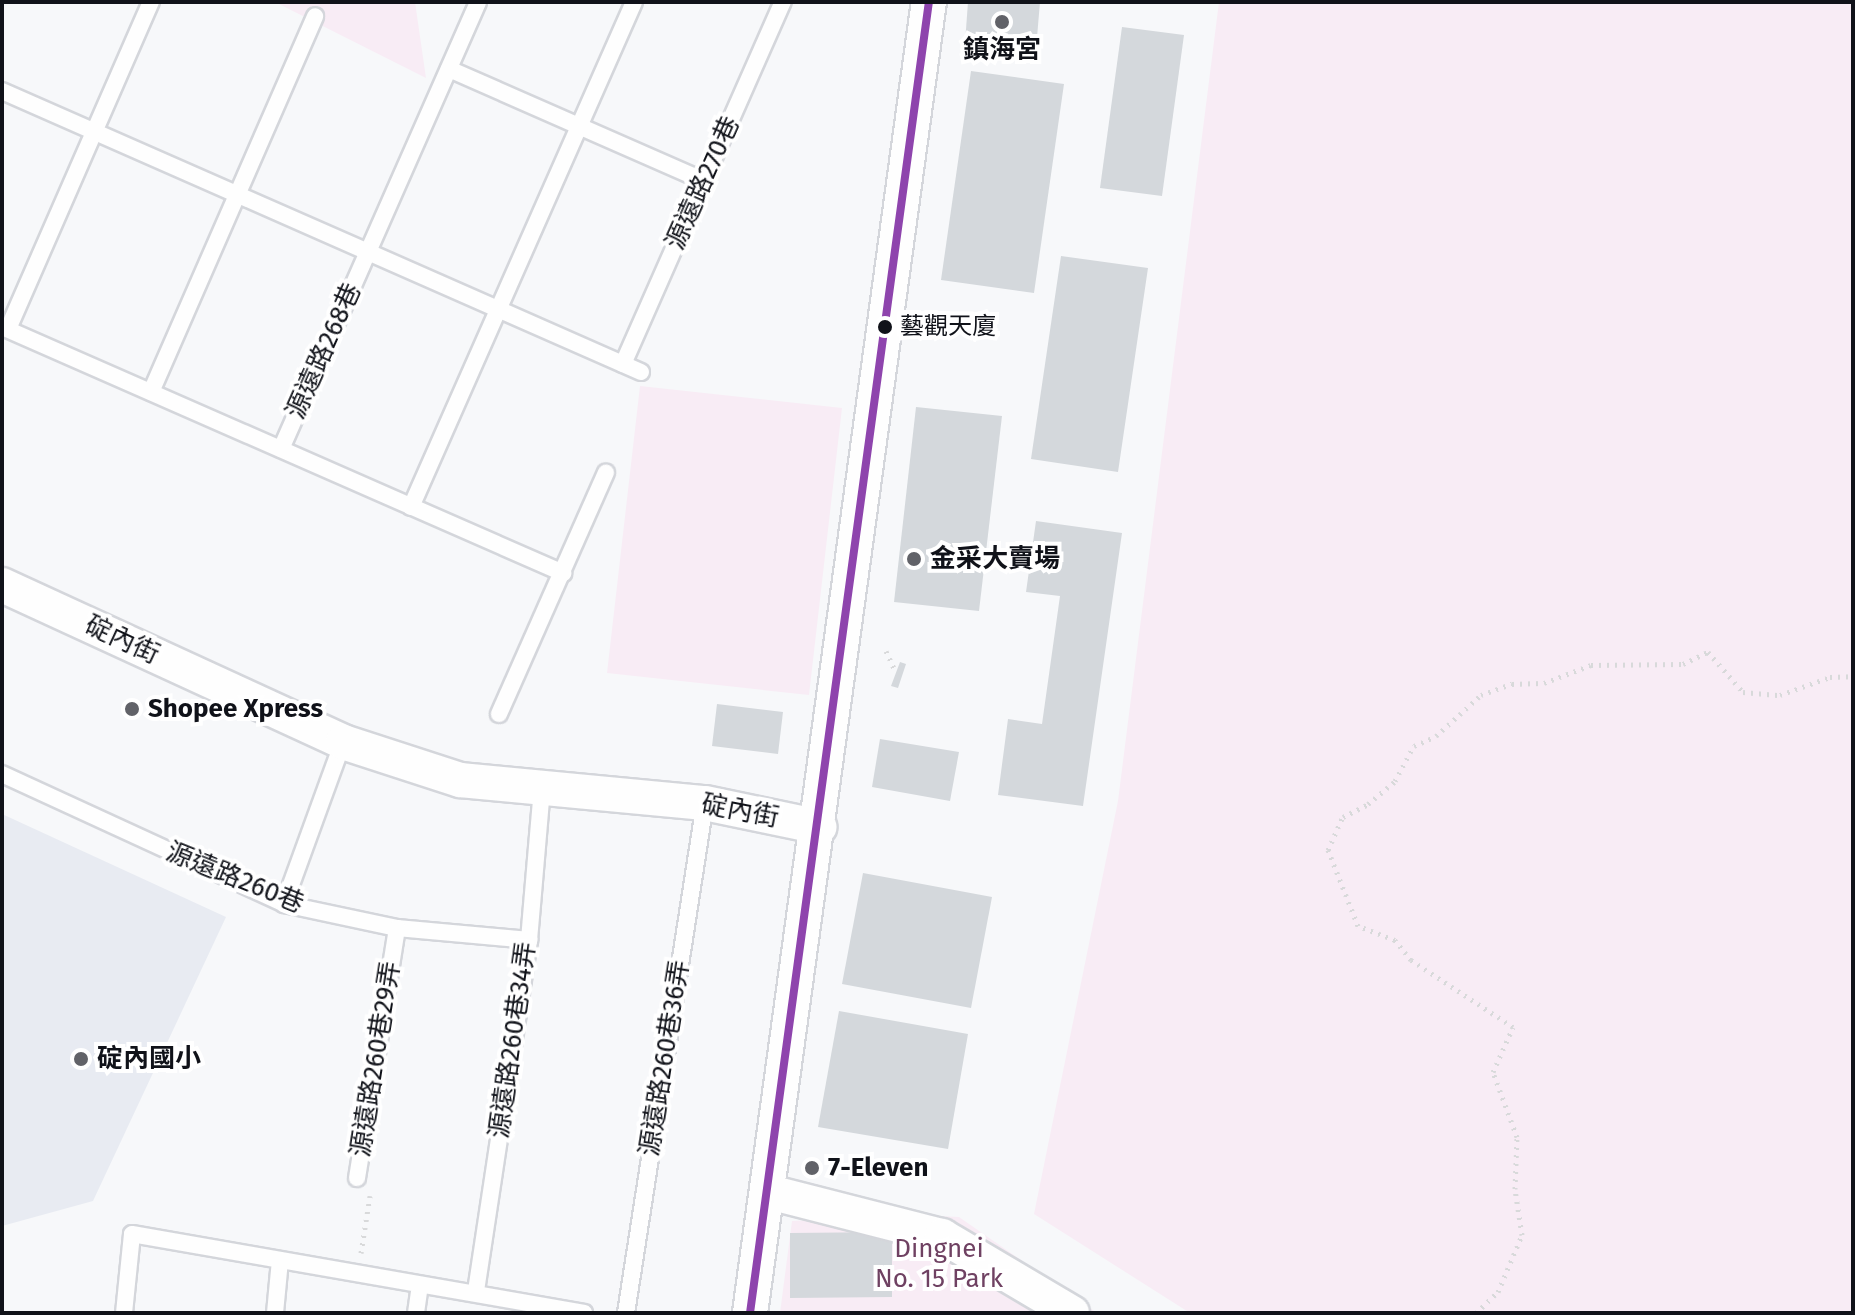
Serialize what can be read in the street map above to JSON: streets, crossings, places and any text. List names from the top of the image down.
{
  "streets": {
    "street": ["碇內街"],
    "lane": [
      "源遠路270巷",
      "源遠路268巷",
      "源遠路260巷",
      "源遠路260巷34弄",
      "源遠路260巷36弄",
      "源遠路260巷29弄"
    ]
  },
  "crossings": [
    ["碇內街", "源遠路260巷34弄"],
    ["碇內街", "源遠路260巷36弄"],
    ["源遠路260巷", "源遠路260巷34弄"],
    ["源遠路260巷", "源遠路260巷29弄"]
  ],
  "parks": ["Dingnei No. 15 Park"],
  "places": [
    "鎮海宮",
    "藝觀天廈",
    "金采大賣場",
    "Shopee Xpress",
    "碇內國小",
    "7-Eleven"
  ]
}
